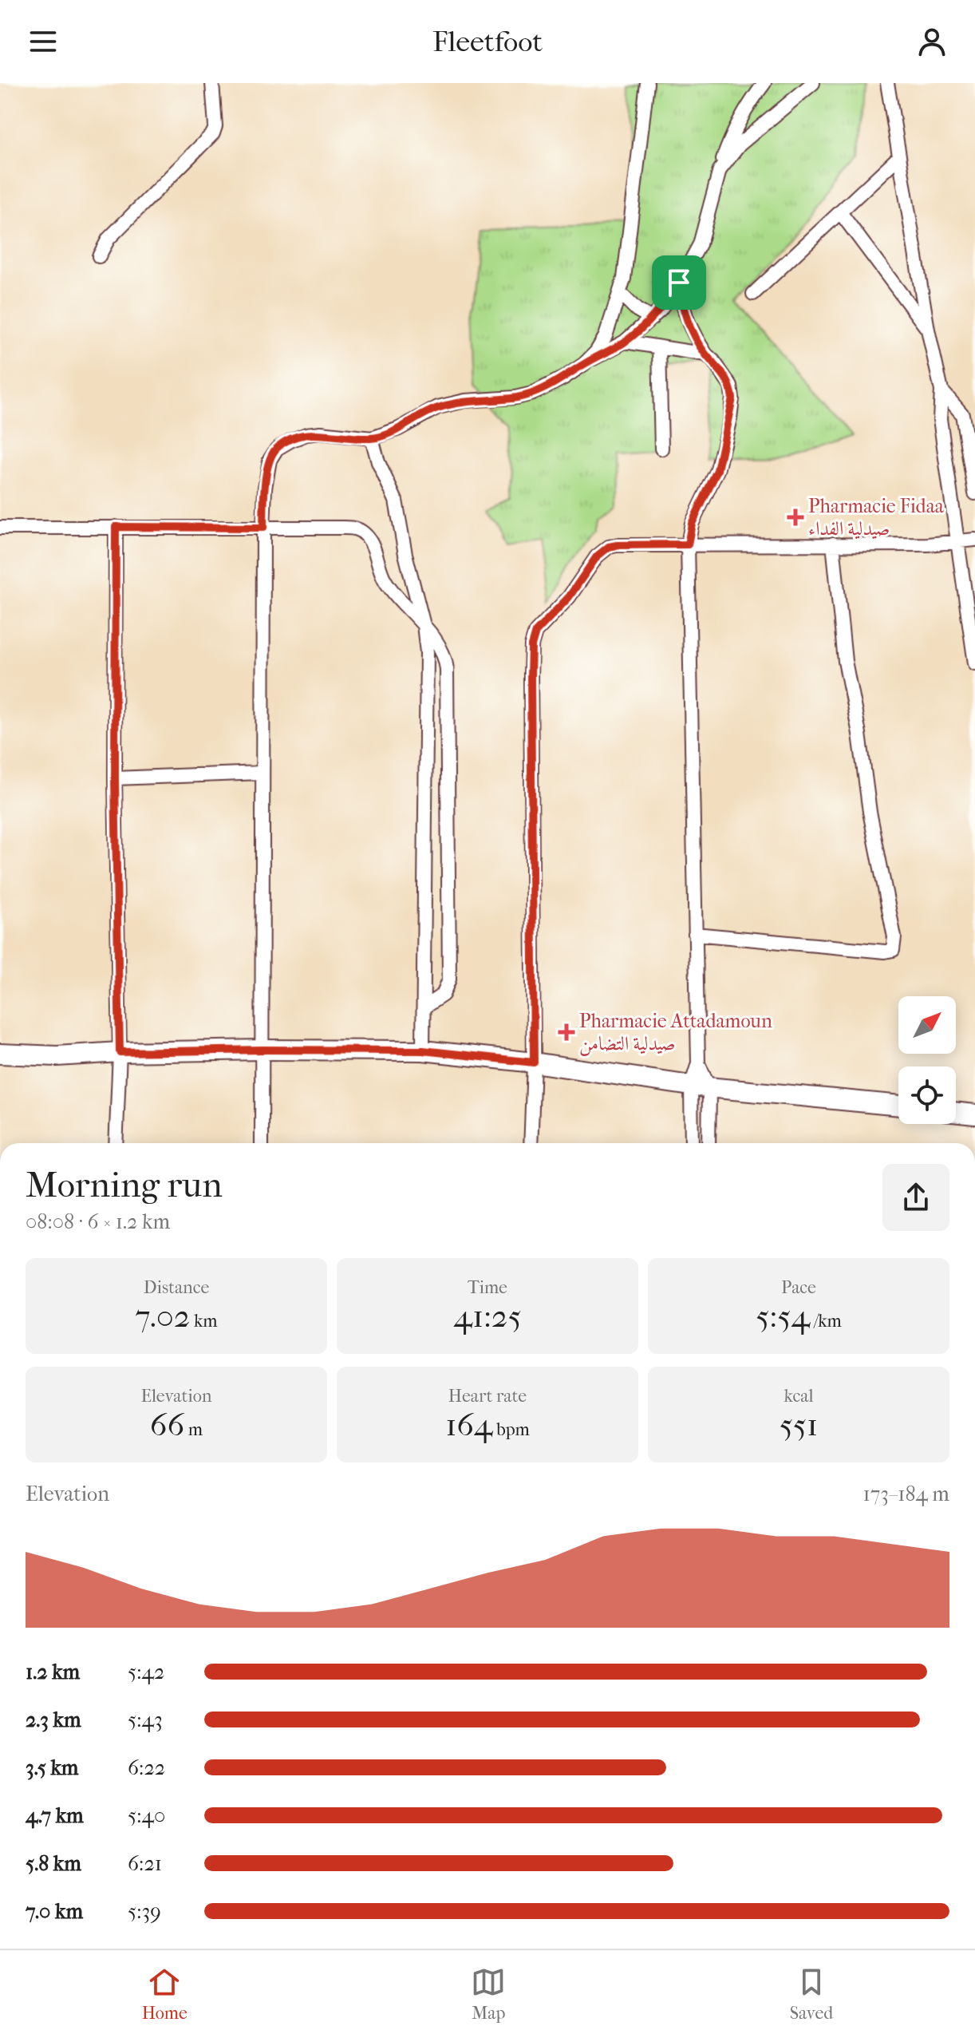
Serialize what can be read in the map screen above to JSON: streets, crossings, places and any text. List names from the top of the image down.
{
  "places": {
    "health": ["Pharmacie Fidaa صيدلية الفداء", "Pharmacie Attadamoun صيدلية التضامن"]
  },
  "north": "top right",
  "page": {
    "header": "Fleetfoot",
    "heading": ["Morning run", "08:08 · 6 × 1.2 km"],
    "stats": [
      ["Distance", "7.02 km"],
      ["Time", "41:25"],
      ["Pace", "5:54 /km"],
      ["Elevation", "66 m"],
      ["Heart rate", "164 bpm"],
      ["kcal", "551"]
    ],
    "chart": ["Elevation", "173–184 m"],
    "list": [
      {
        "name": "1.2 km",
        "note": "5:42"
      },
      {
        "name": "2.3 km",
        "note": "5:43"
      },
      {
        "name": "3.5 km",
        "note": "6:22"
      },
      {
        "name": "4.7 km",
        "note": "5:40"
      },
      {
        "name": "5.8 km",
        "note": "6:21"
      },
      {
        "name": "7.0 km",
        "note": "5:39"
      }
    ],
    "tabs": ["Home", "Map", "Saved"]
  }
}
